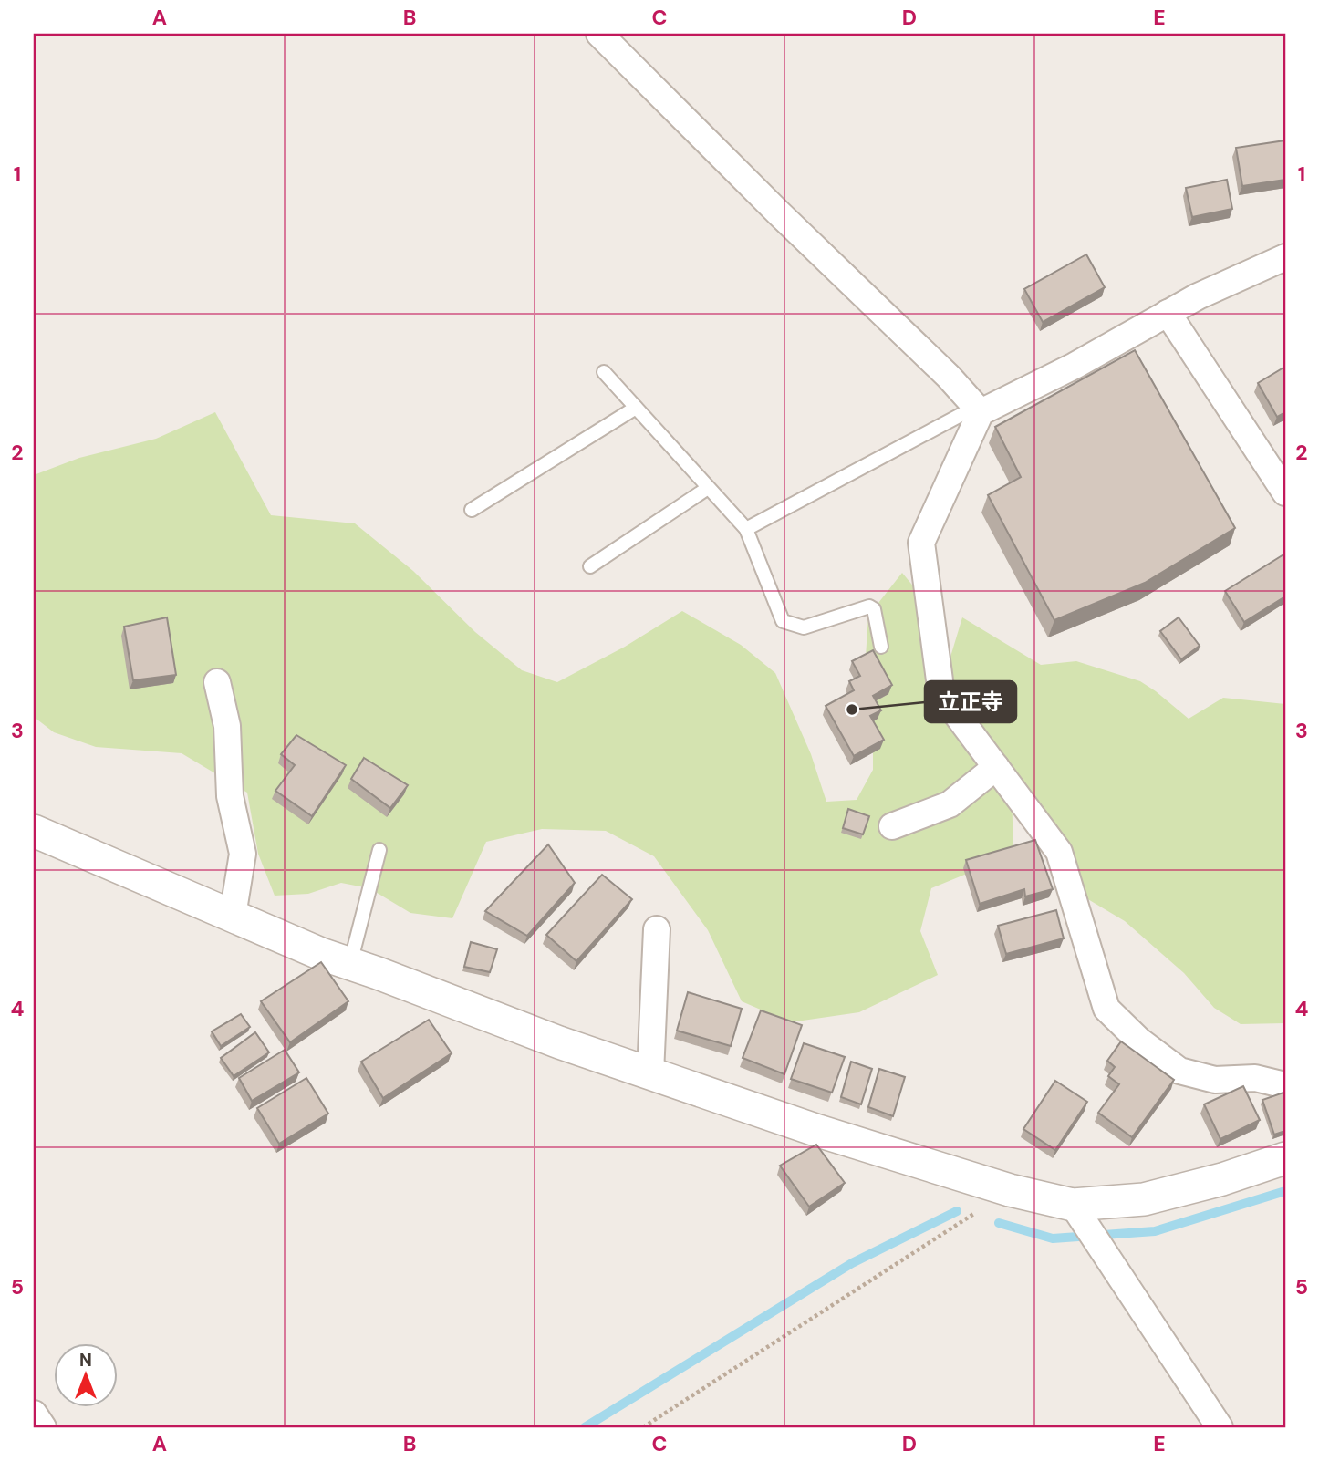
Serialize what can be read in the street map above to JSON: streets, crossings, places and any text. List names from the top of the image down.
{
  "places": ["立正寺"],
  "north": "top",
  "grid": {
    "columns": [
      "A",
      "B",
      "C",
      "D",
      "E"
    ],
    "rows": [
      "1",
      "2",
      "3",
      "4",
      "5"
    ]
  }
}
